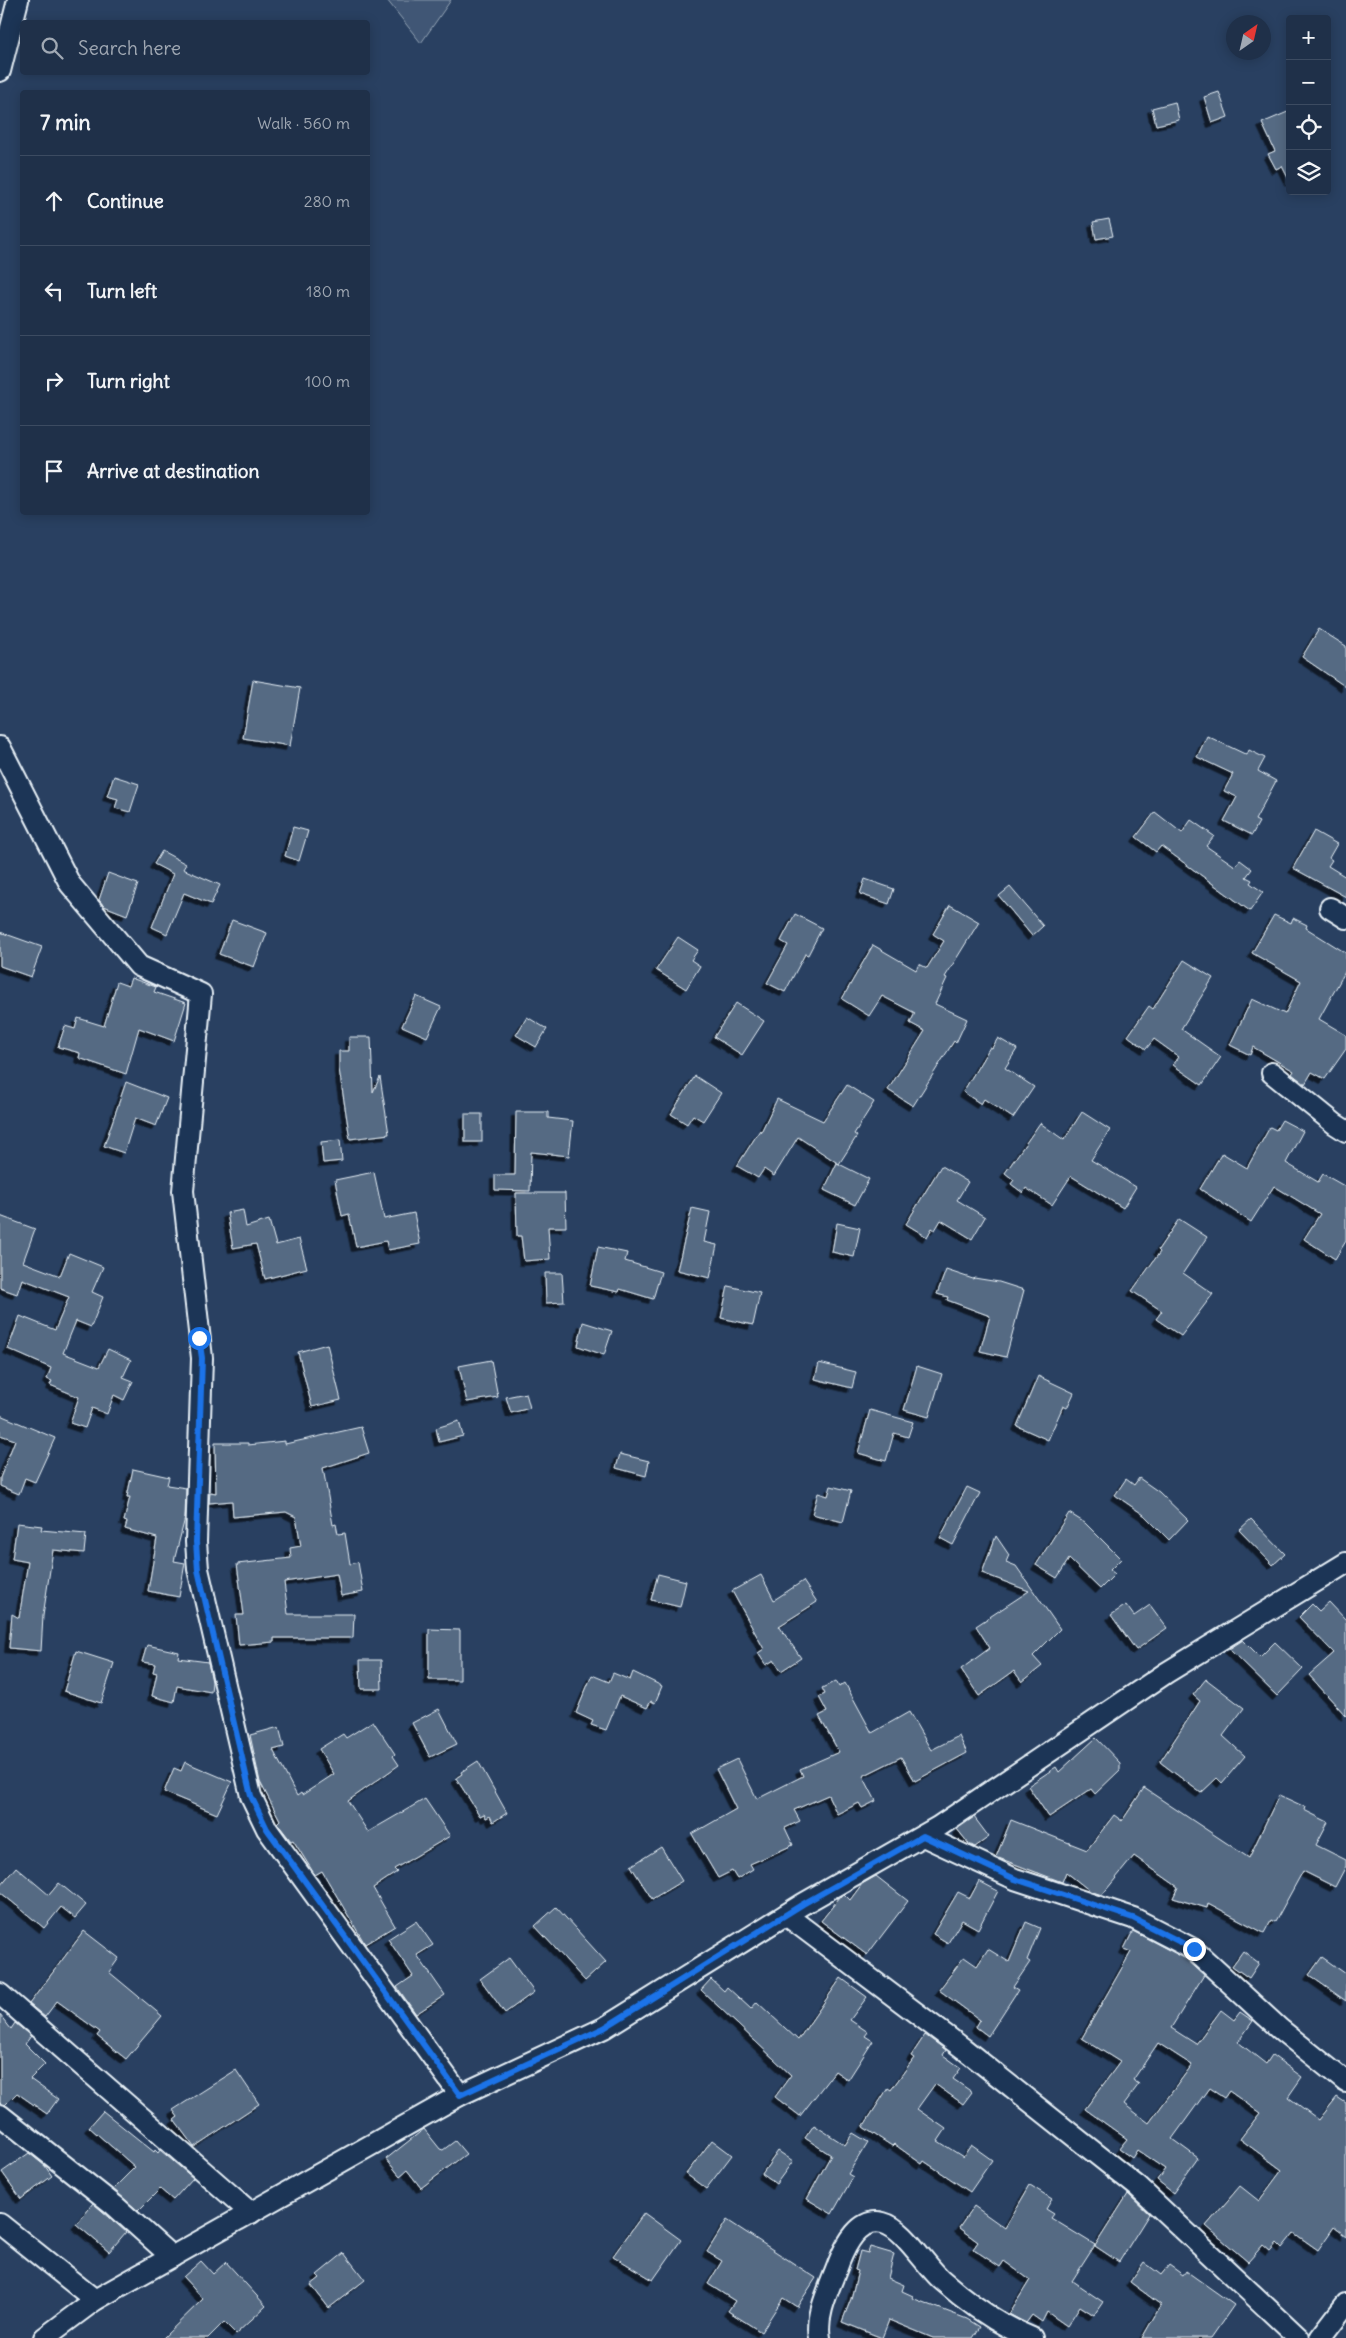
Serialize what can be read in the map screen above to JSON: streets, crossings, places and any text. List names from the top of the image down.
{
  "north": "top right",
  "page": {
    "map_buttons": ["+", "−"],
    "search": "Search here",
    "heading": ["7 min", "Walk · 560 m"],
    "list": [
      ["Continue", "280 m"],
      ["Turn left", "180 m"],
      ["Turn right", "100 m"],
      "Arrive at destination"
    ]
  }
}
